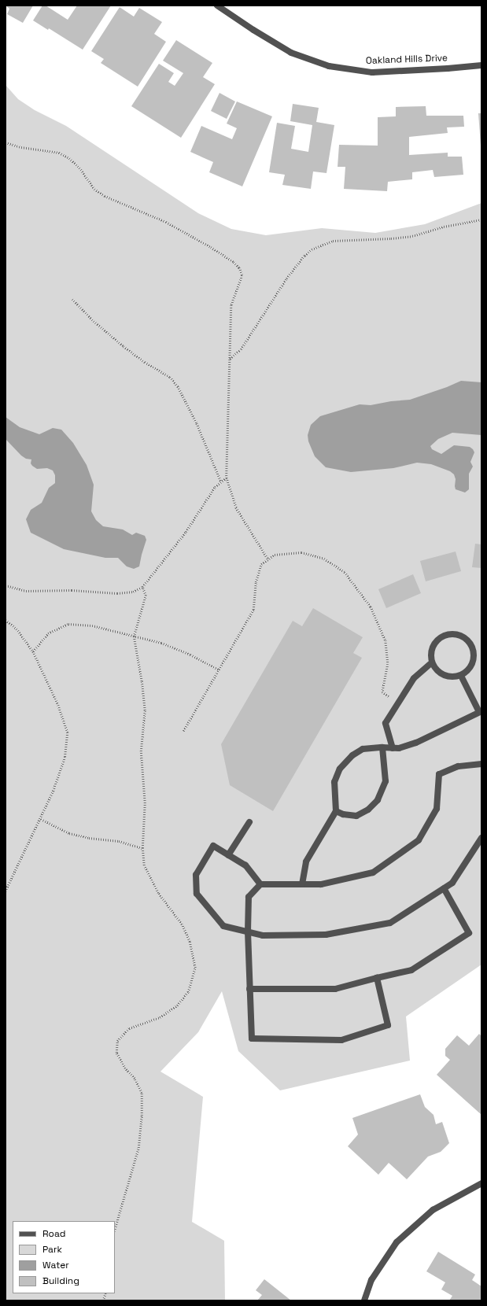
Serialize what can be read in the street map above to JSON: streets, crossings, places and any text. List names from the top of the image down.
{
  "streets": {
    "street": ["Oakland Hills Drive"]
  },
  "legend": [
    "Road",
    "Park",
    "Water",
    "Building"
  ]
}
